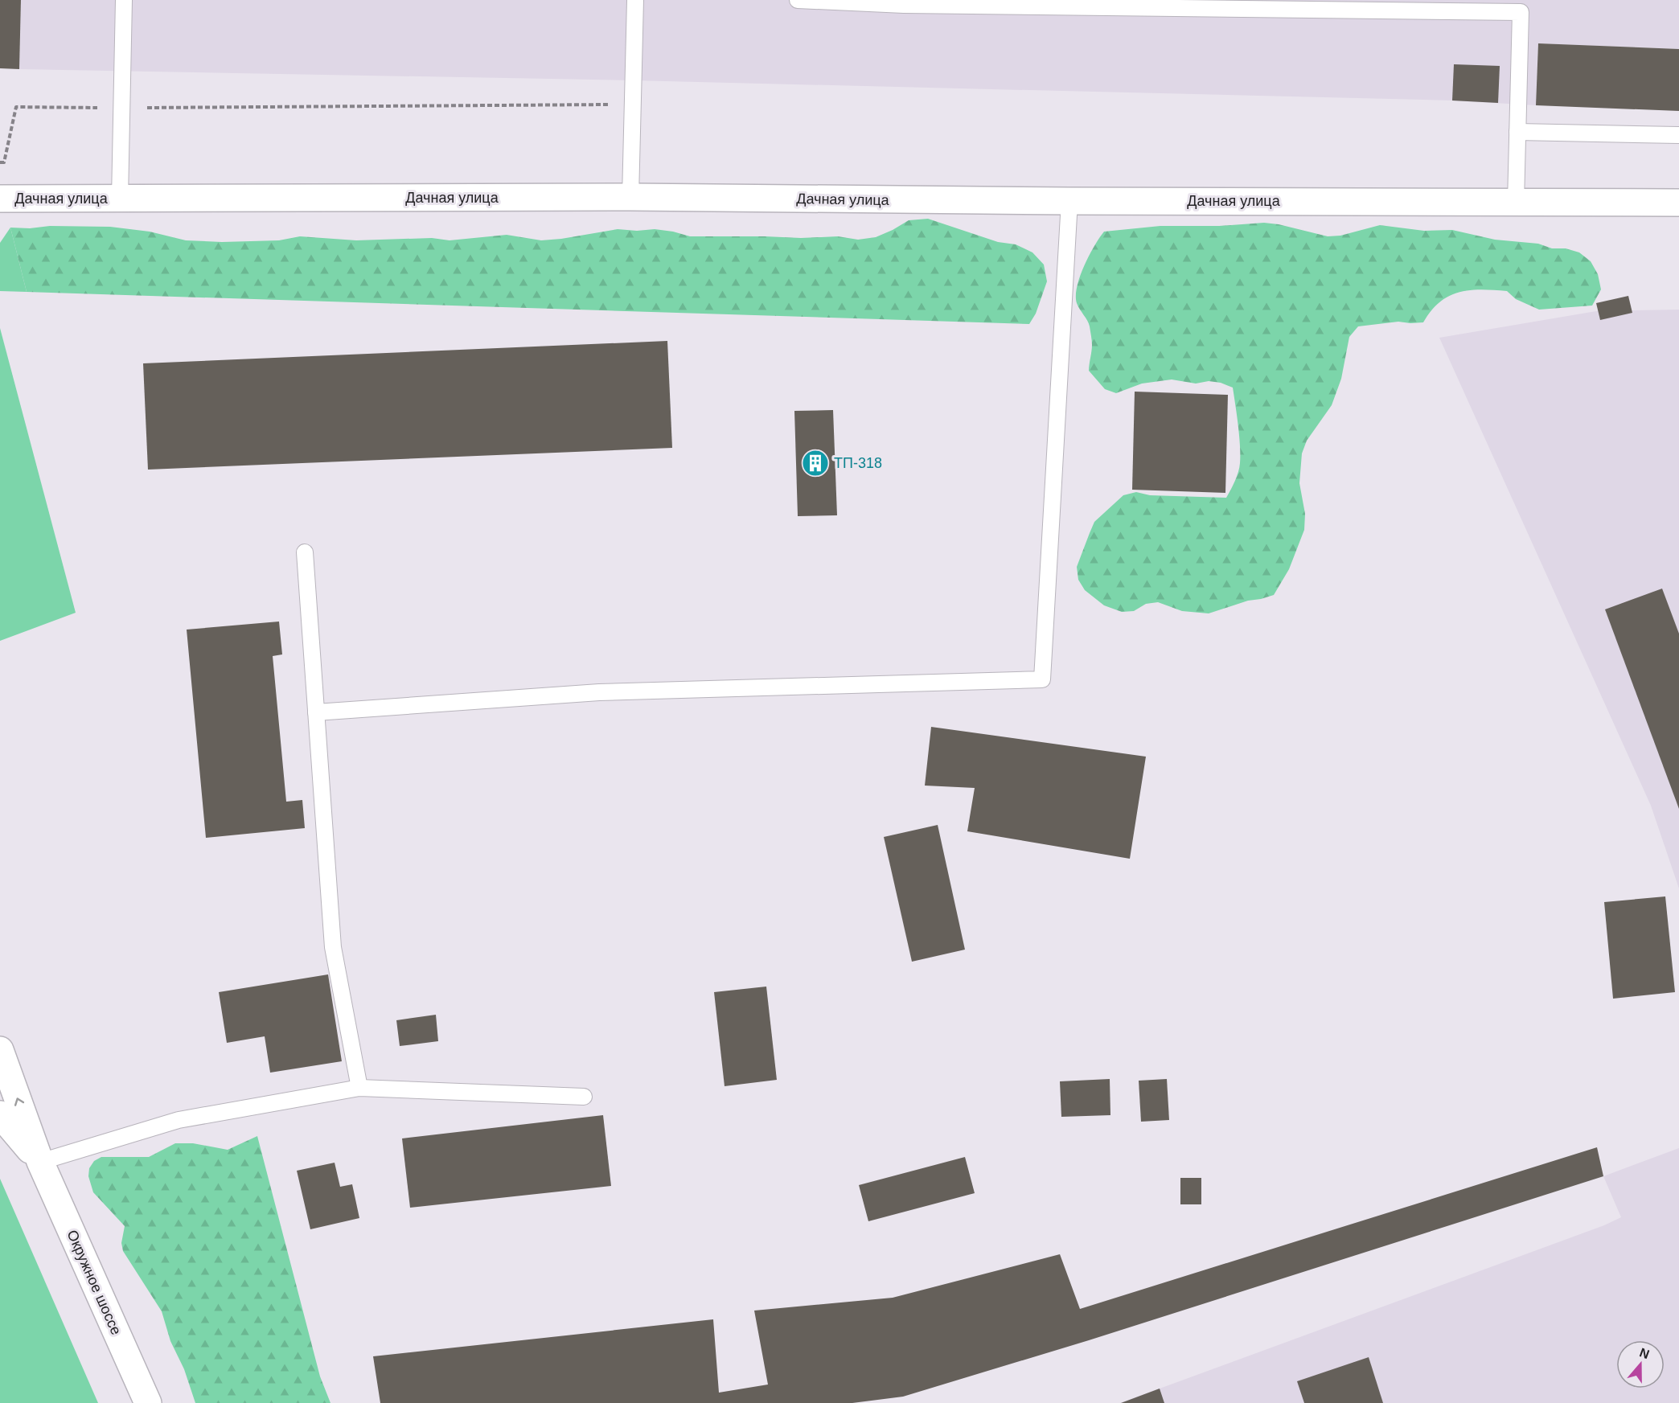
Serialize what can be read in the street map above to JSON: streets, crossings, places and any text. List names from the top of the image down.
{
  "streets": {
    "street": ["Дачная улица", "Окружное шоссе"]
  },
  "places": {
    "building": ["ТП-318"]
  },
  "north": "top"
}
